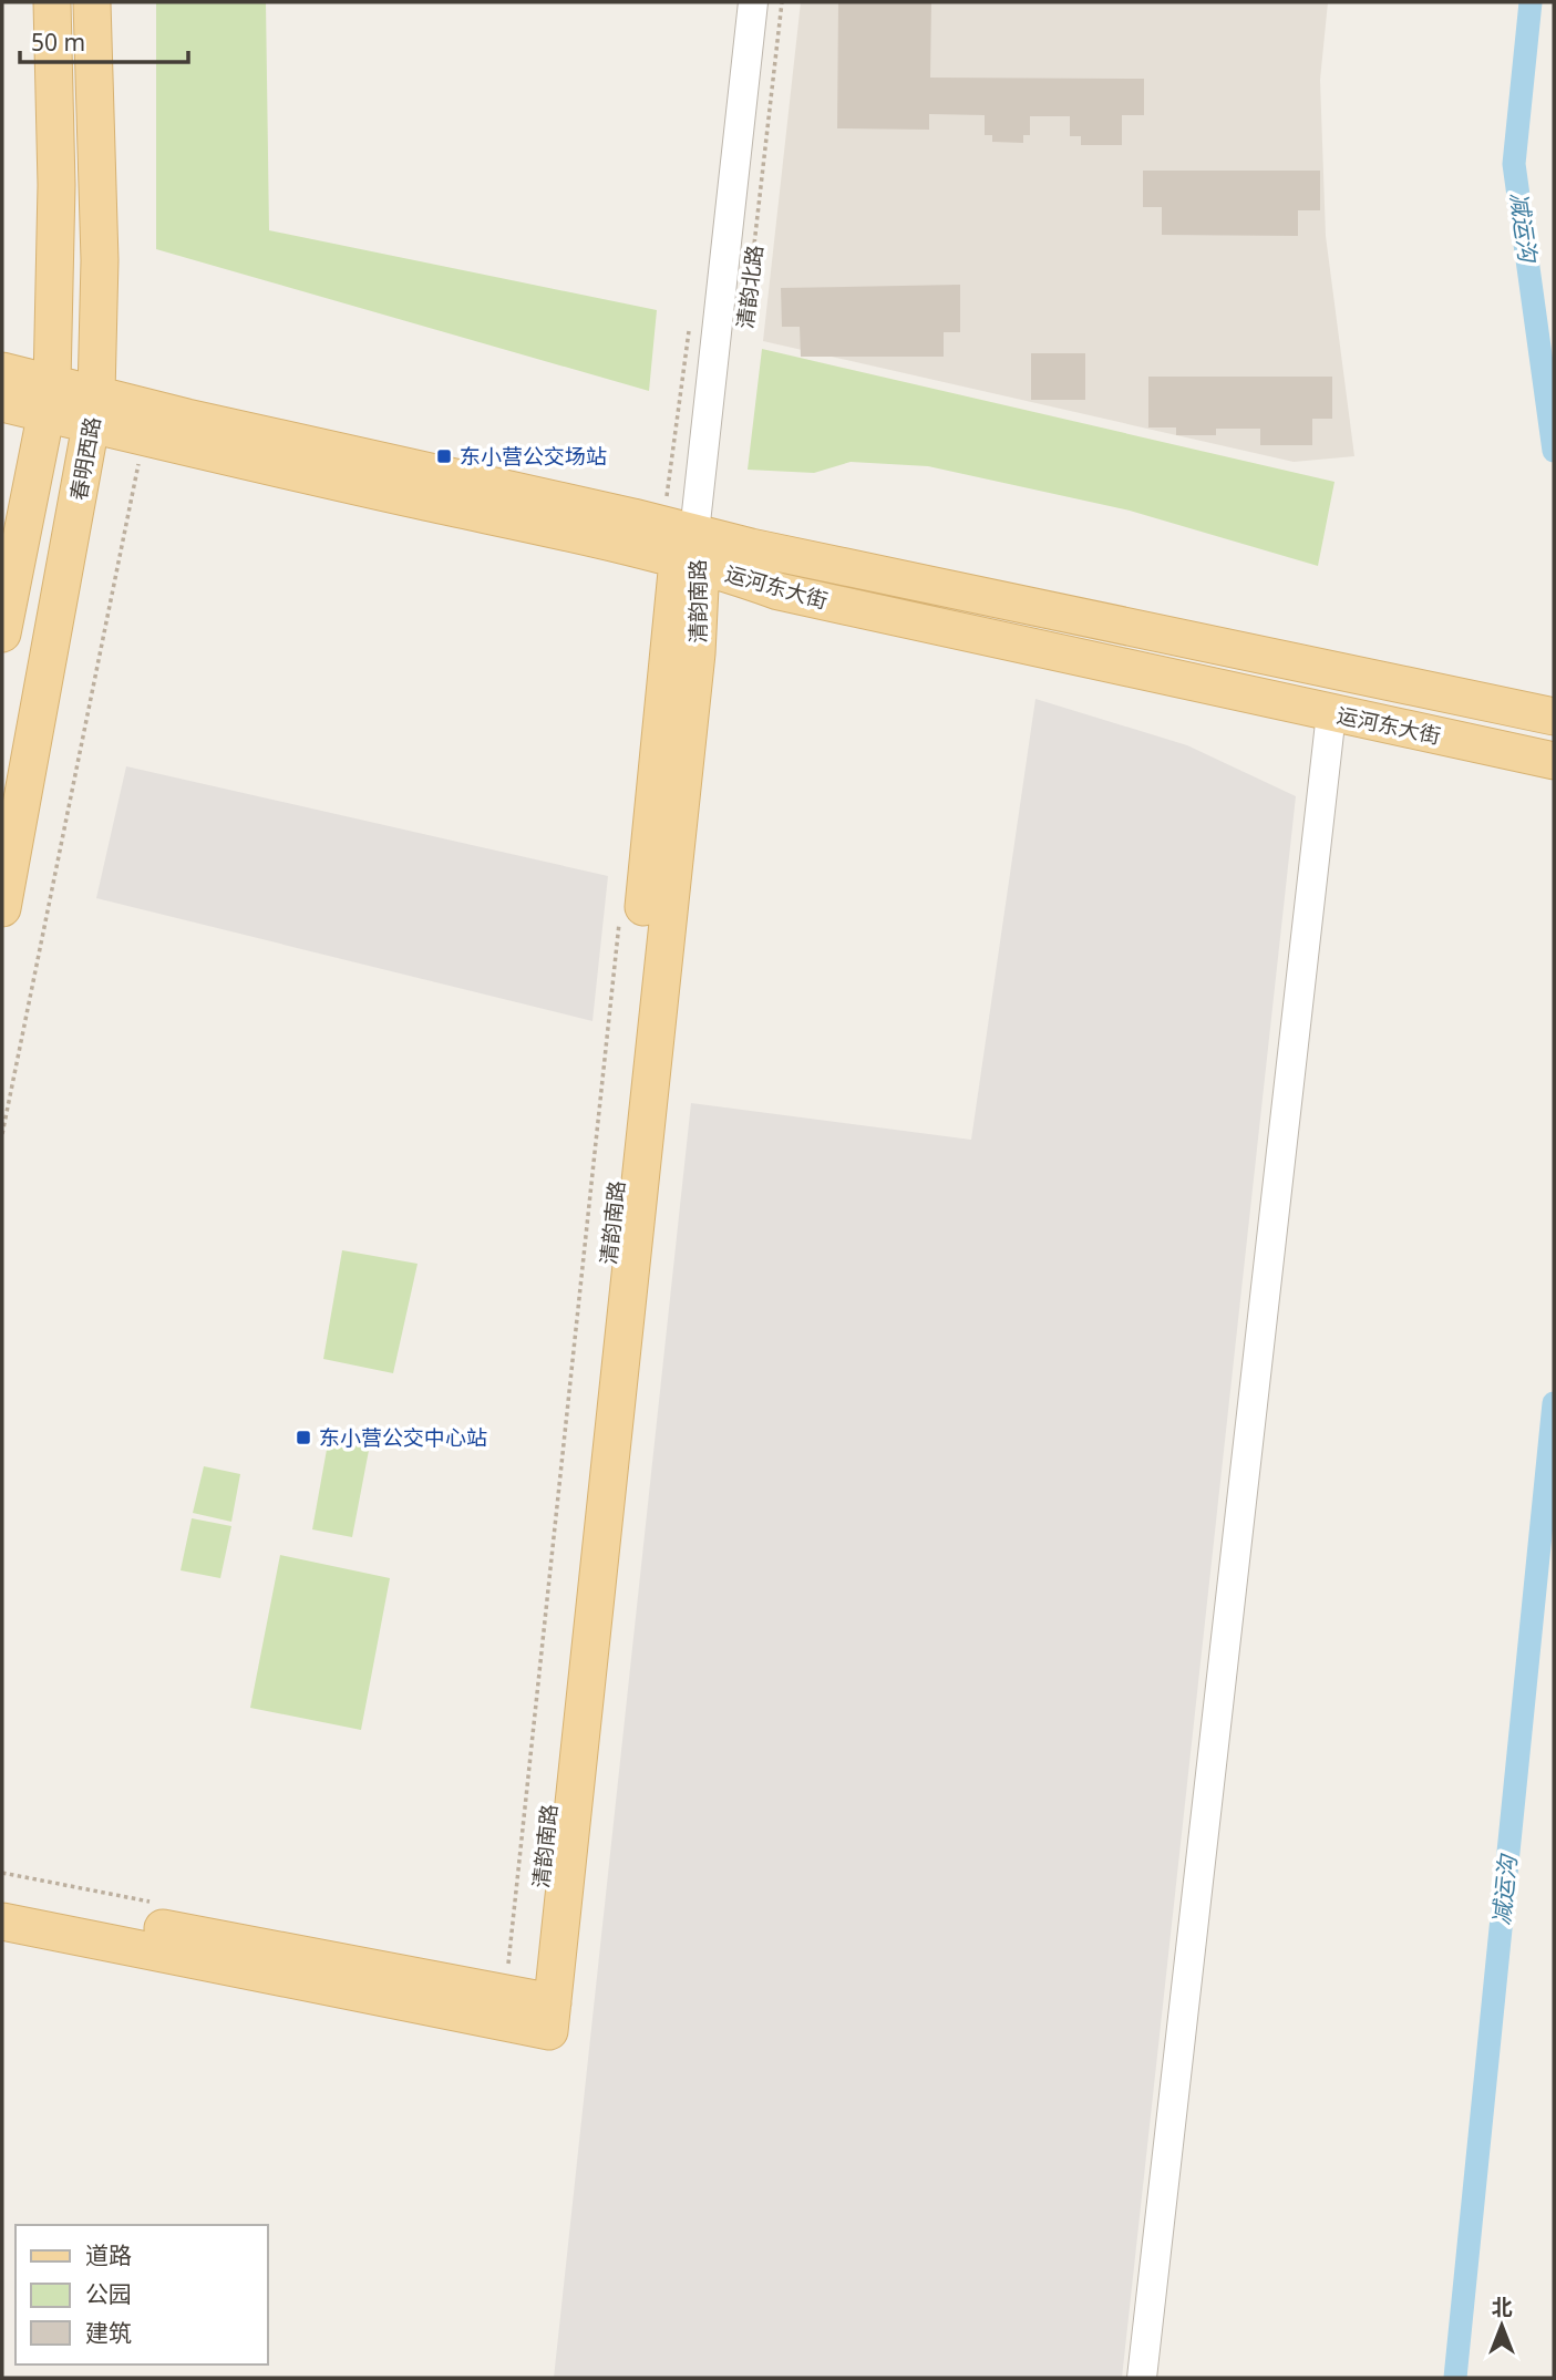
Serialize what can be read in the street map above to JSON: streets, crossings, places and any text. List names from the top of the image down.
{
  "streets": {
    "main road": ["春明西路", "运河东大街", "清韵南路"],
    "street": ["清韵北路"]
  },
  "crossings": [
    ["清韵北路", "运河东大街"],
    ["清韵北路", "清韵南路"],
    ["春明西路", "运河东大街"],
    ["运河东大街", "清韵南路"]
  ],
  "water": ["减运沟"],
  "places": {
    "transit": ["东小营公交场站", "东小营公交中心站"]
  },
  "legend": ["道路", "公园", "建筑"],
  "scale_bar": "50 m",
  "north": "top"
}
